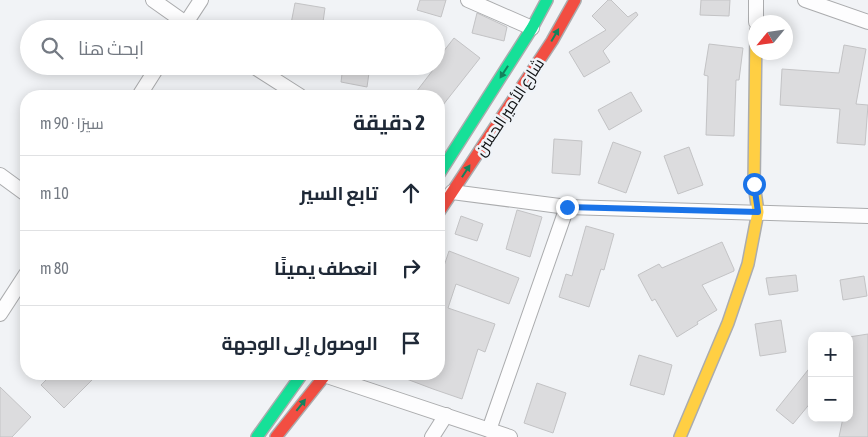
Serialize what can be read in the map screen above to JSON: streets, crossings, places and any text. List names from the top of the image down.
{
  "streets": {
    "main road": ["شارع الأمير الحسن"]
  },
  "north": "bottom left",
  "page": {
    "search": "ابحث هنا",
    "heading": ["2 دقيقة", "سيرًا · 90 m"],
    "list": [
      ["تابع السير", "10 m"],
      ["انعطف يمينًا", "80 m"],
      "الوصول إلى الوجهة"
    ],
    "map_buttons": ["+", "−"]
  }
}
